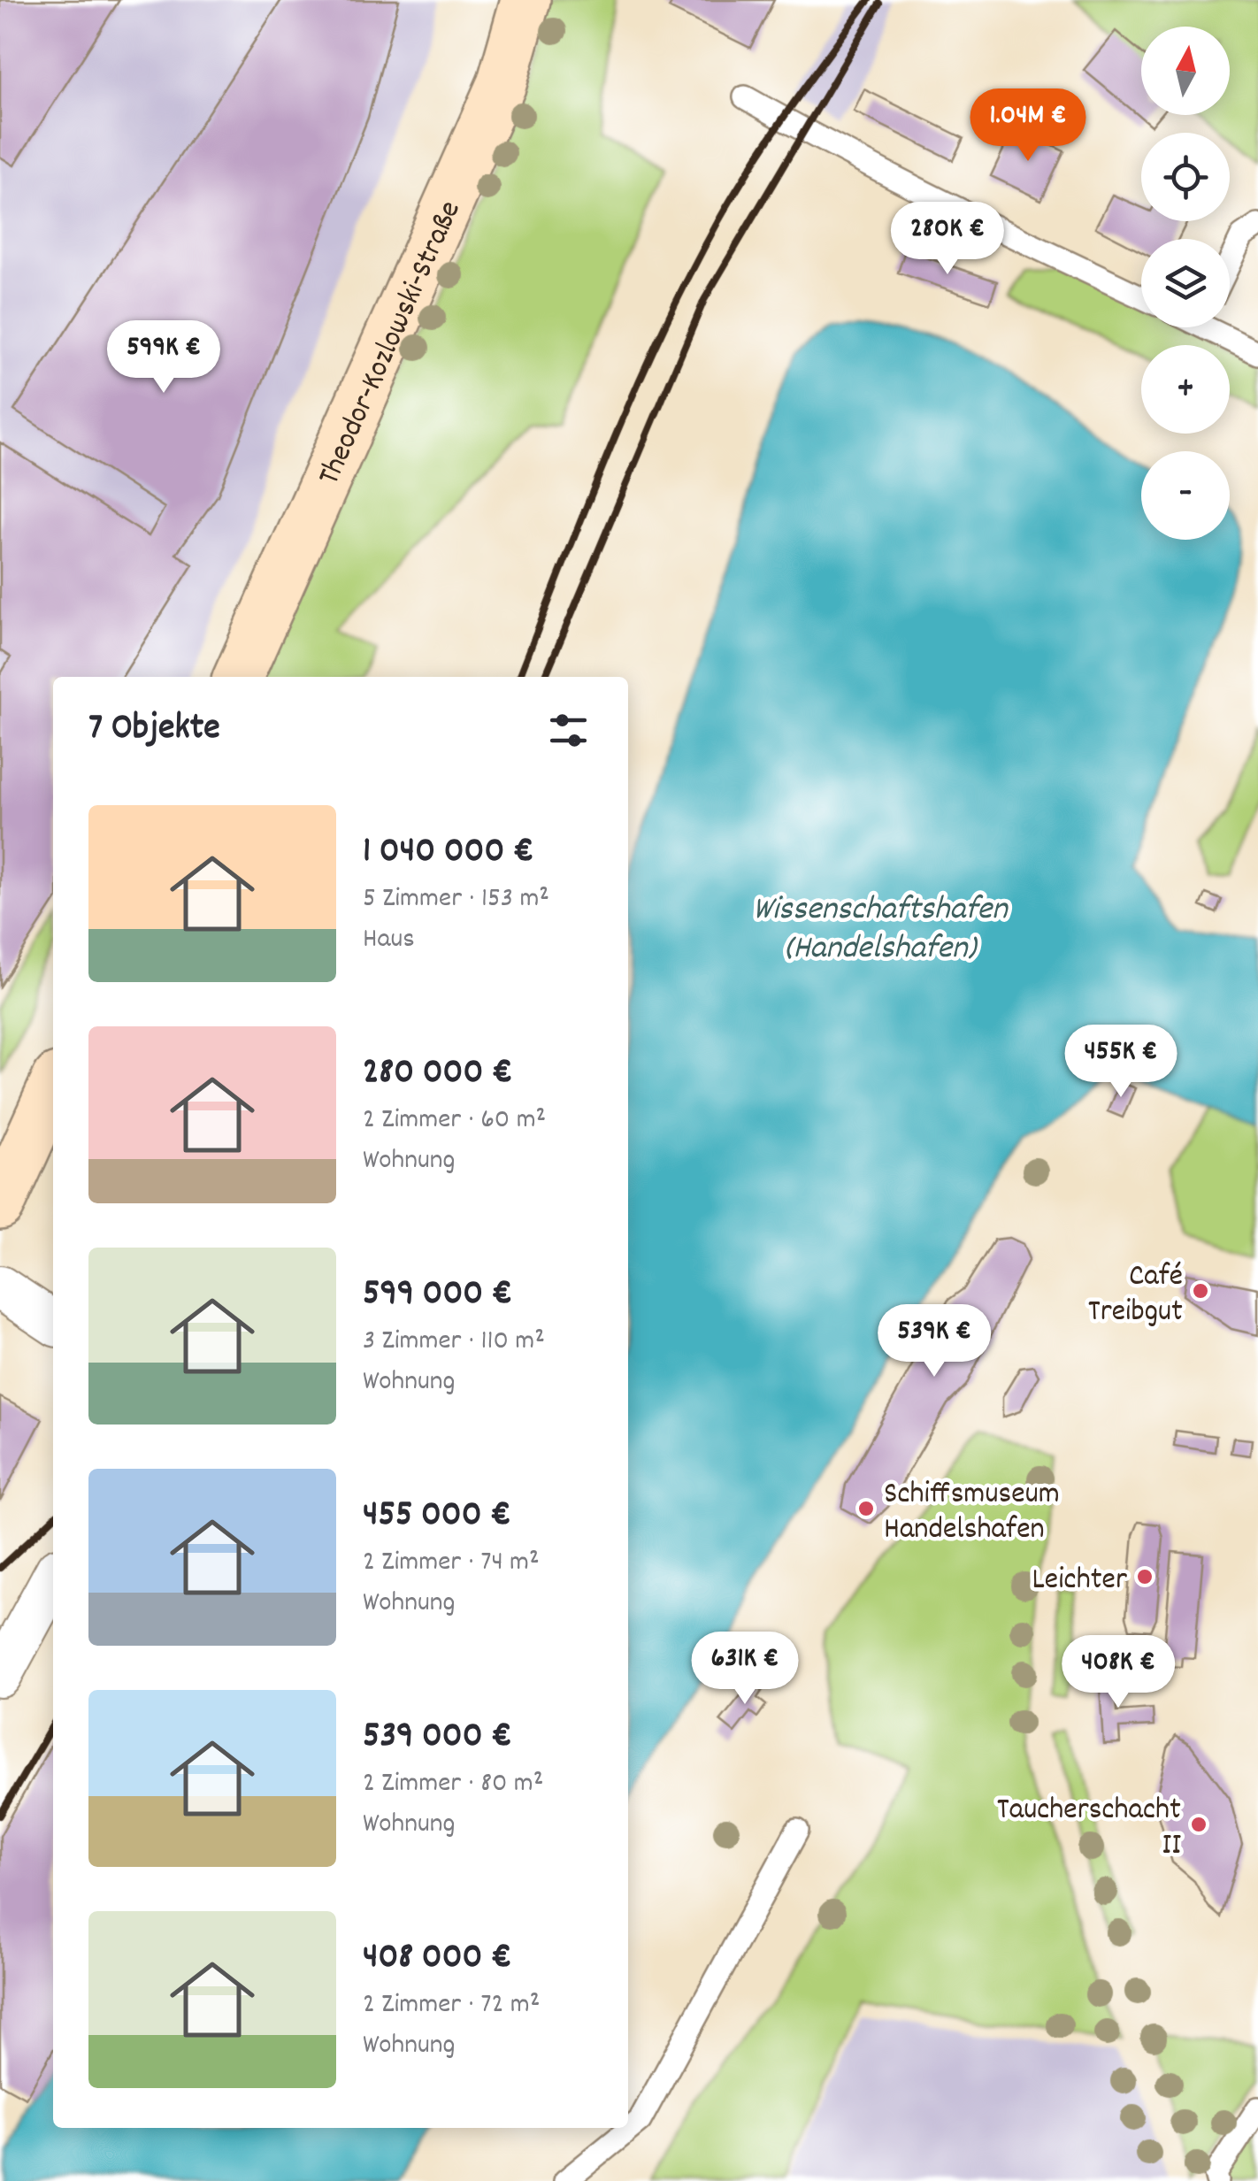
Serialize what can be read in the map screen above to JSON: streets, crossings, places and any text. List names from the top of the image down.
{
  "streets": {
    "main road": ["Theodor-Kozlowski-Straße"]
  },
  "water": ["Wissenschaftshafen (Handelshafen)"],
  "places": [
    "Café Treibgut",
    "Schiffsmuseum Handelshafen",
    "Leichter",
    "Taucherschacht II"
  ],
  "north": "top",
  "page": {
    "map_buttons": ["+", "−"],
    "price": [
      "1.04M €",
      "280K €",
      "599K €",
      "455K €",
      "539K €",
      "631K €",
      "408K €"
    ],
    "heading": "7 Objekte",
    "list": [
      {
        "name": "1 040 000 €",
        "note": "5 Zimmer · 153 m² · Haus"
      },
      {
        "name": "280 000 €",
        "note": "2 Zimmer · 60 m² · Wohnung"
      },
      {
        "name": "599 000 €",
        "note": "3 Zimmer · 110 m² · Wohnung"
      },
      {
        "name": "455 000 €",
        "note": "2 Zimmer · 74 m² · Wohnung"
      },
      {
        "name": "539 000 €",
        "note": "2 Zimmer · 80 m² · Wohnung"
      },
      {
        "name": "408 000 €",
        "note": "2 Zimmer · 72 m² · Wohnung"
      }
    ]
  }
}
